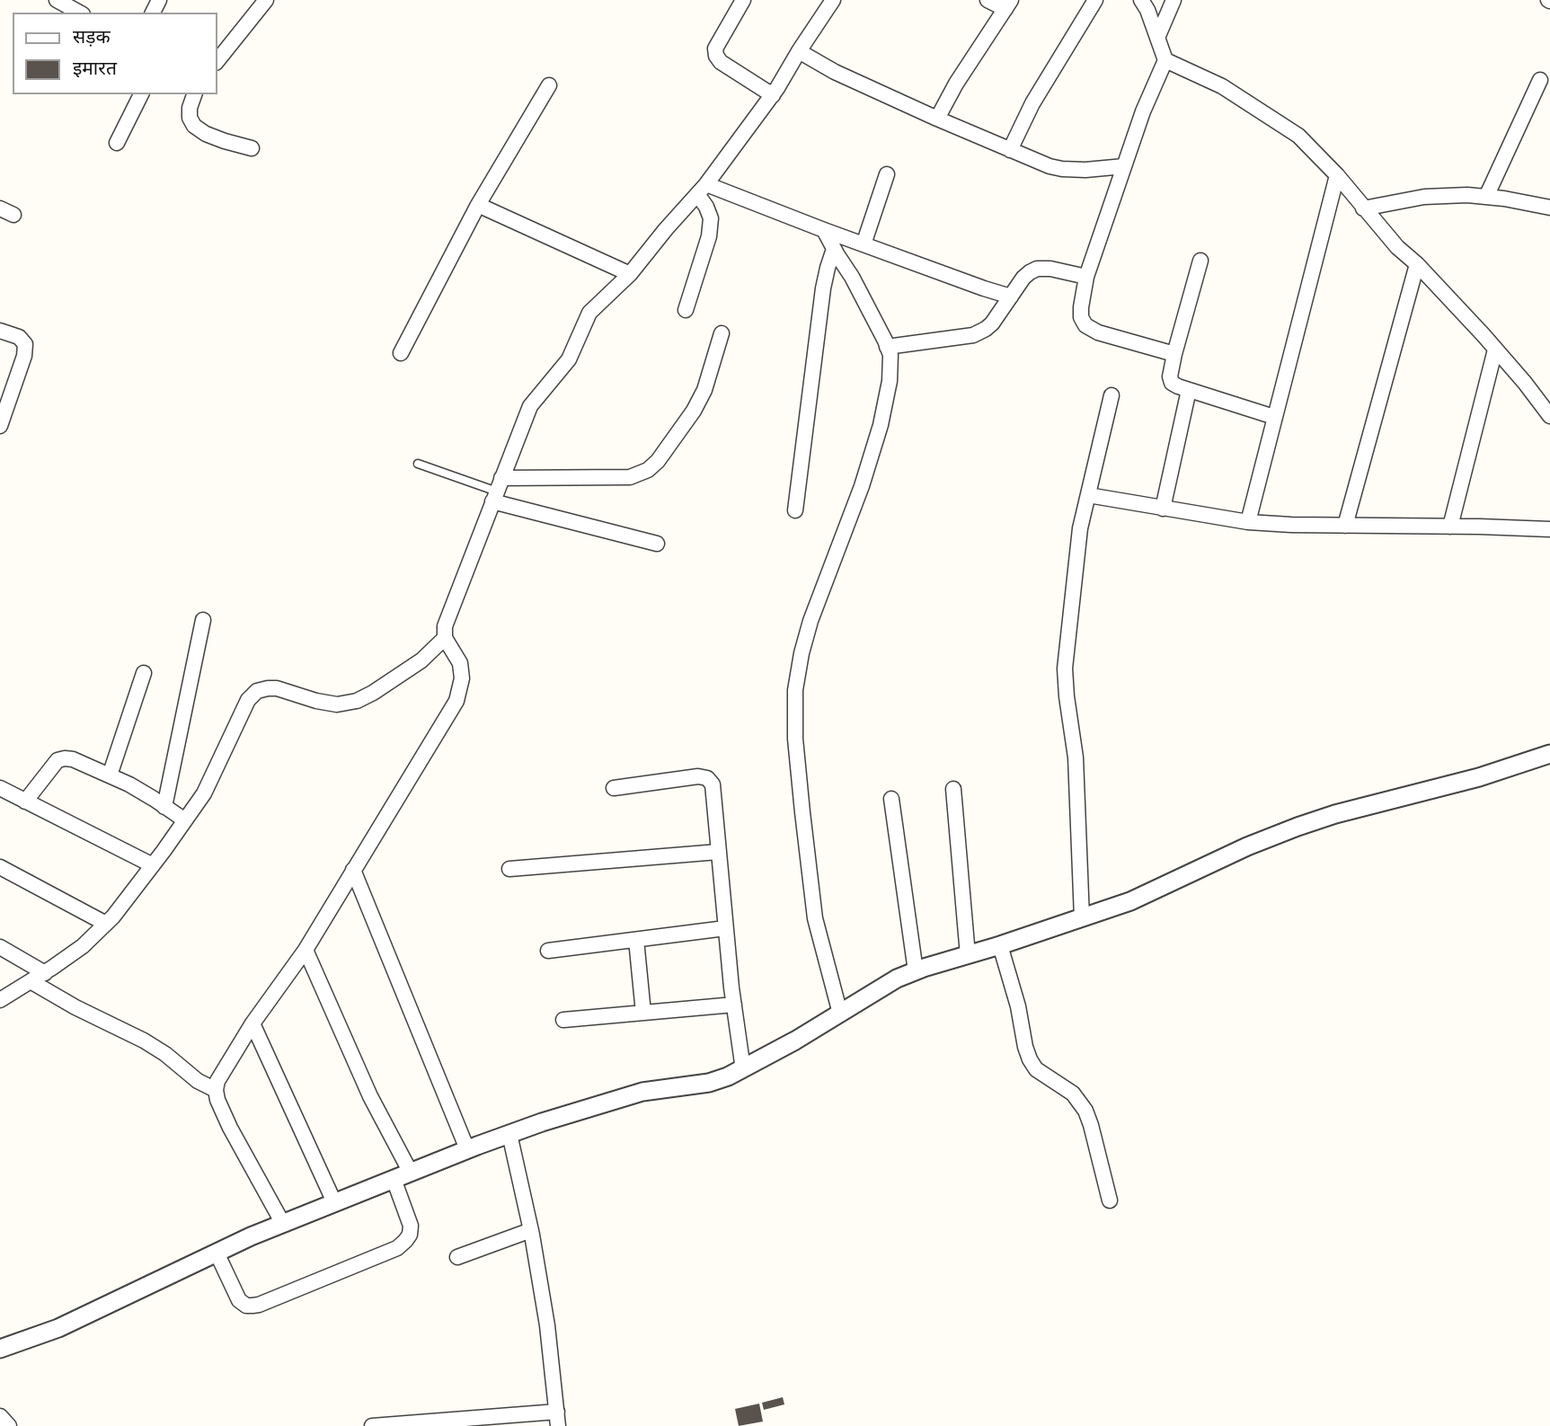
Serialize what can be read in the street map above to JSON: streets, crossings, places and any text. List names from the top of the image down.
{
  "legend": ["सड़क", "इमारत"]
}
